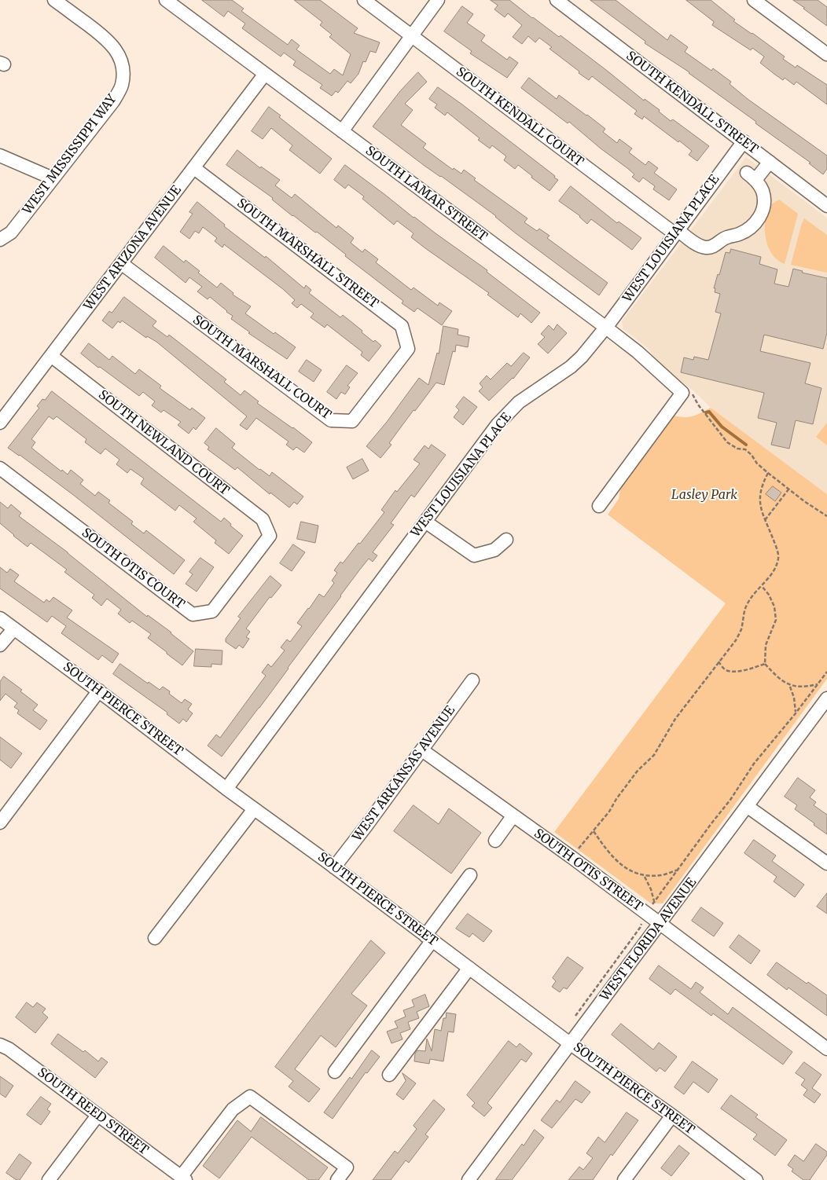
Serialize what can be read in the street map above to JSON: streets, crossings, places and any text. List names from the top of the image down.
{
  "streets": {
    "street": [
      "SOUTH KENDALL STREET",
      "SOUTH KENDALL COURT",
      "WEST MISSISSIPPI WAY",
      "SOUTH LAMAR STREET",
      "WEST LOUISIANA PLACE",
      "WEST ARIZONA AVENUE",
      "SOUTH MARSHALL STREET",
      "SOUTH MARSHALL COURT",
      "SOUTH NEWLAND COURT",
      "SOUTH OTIS COURT",
      "SOUTH PIERCE STREET",
      "WEST ARKANSAS AVENUE",
      "SOUTH OTIS STREET",
      "WEST FLORIDA AVENUE",
      "SOUTH REED STREET"
    ]
  },
  "crossings": [
    ["SOUTH KENDALL STREET", "SOUTH KENDALL COURT"],
    ["SOUTH KENDALL STREET", "WEST LOUISIANA PLACE"],
    ["SOUTH KENDALL COURT", "WEST LOUISIANA PLACE"],
    ["SOUTH LAMAR STREET", "WEST LOUISIANA PLACE"],
    ["SOUTH LAMAR STREET", "WEST ARIZONA AVENUE"],
    ["WEST LOUISIANA PLACE", "SOUTH PIERCE STREET"],
    ["WEST ARIZONA AVENUE", "SOUTH MARSHALL STREET"],
    ["WEST ARIZONA AVENUE", "SOUTH MARSHALL COURT"],
    ["WEST ARIZONA AVENUE", "SOUTH NEWLAND COURT"],
    ["SOUTH MARSHALL STREET", "SOUTH MARSHALL COURT"],
    ["SOUTH NEWLAND COURT", "SOUTH OTIS COURT"],
    ["SOUTH PIERCE STREET", "WEST ARKANSAS AVENUE"],
    ["SOUTH PIERCE STREET", "WEST FLORIDA AVENUE"],
    ["WEST ARKANSAS AVENUE", "SOUTH OTIS STREET"],
    ["SOUTH OTIS STREET", "WEST FLORIDA AVENUE"]
  ],
  "parks": ["Lasley Park"]
}
